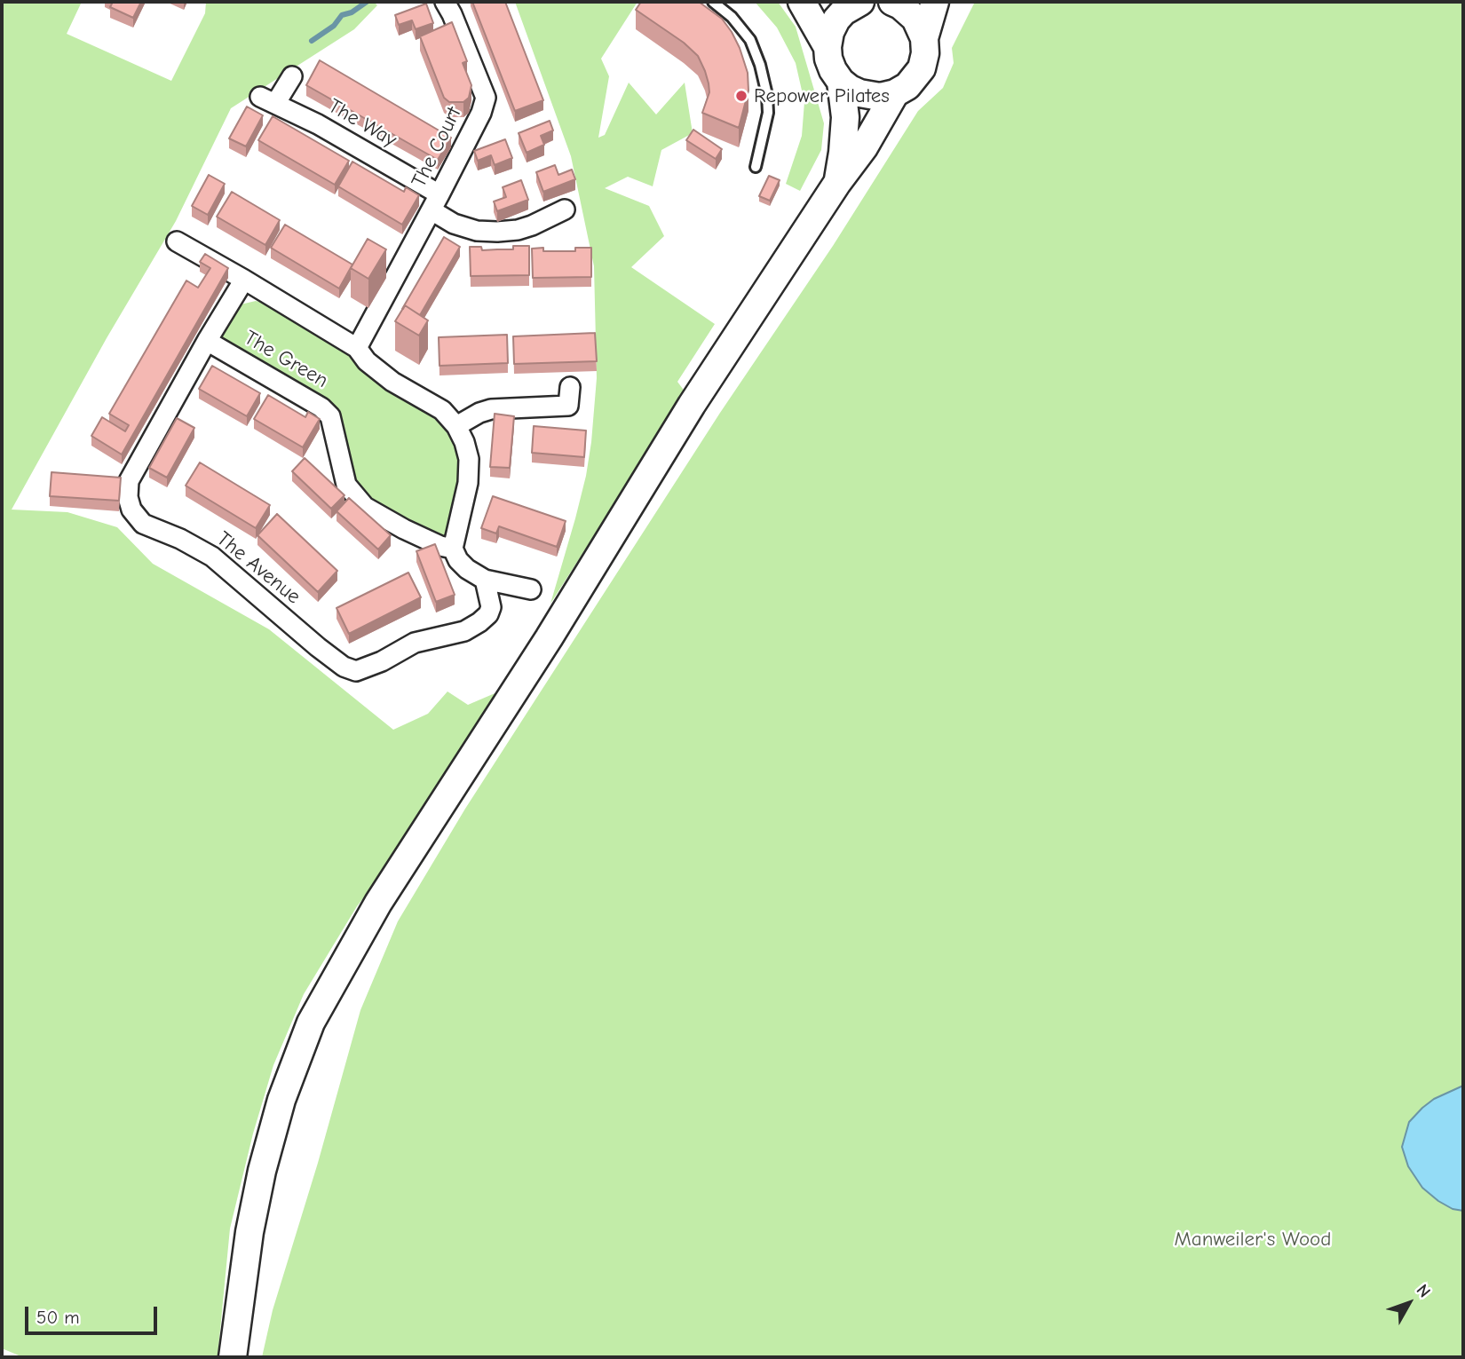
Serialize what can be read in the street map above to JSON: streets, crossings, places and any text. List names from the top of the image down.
{
  "streets": {
    "street": [
      "The Way",
      "The Court",
      "The Green",
      "The Avenue"
    ]
  },
  "crossings": [
    ["The Way", "The Court"],
    ["The Green", "The Avenue"]
  ],
  "parks": ["Manweiler's Wood"],
  "places": ["Repower Pilates"],
  "scale_bar": "50 m",
  "north": "top right"
}
